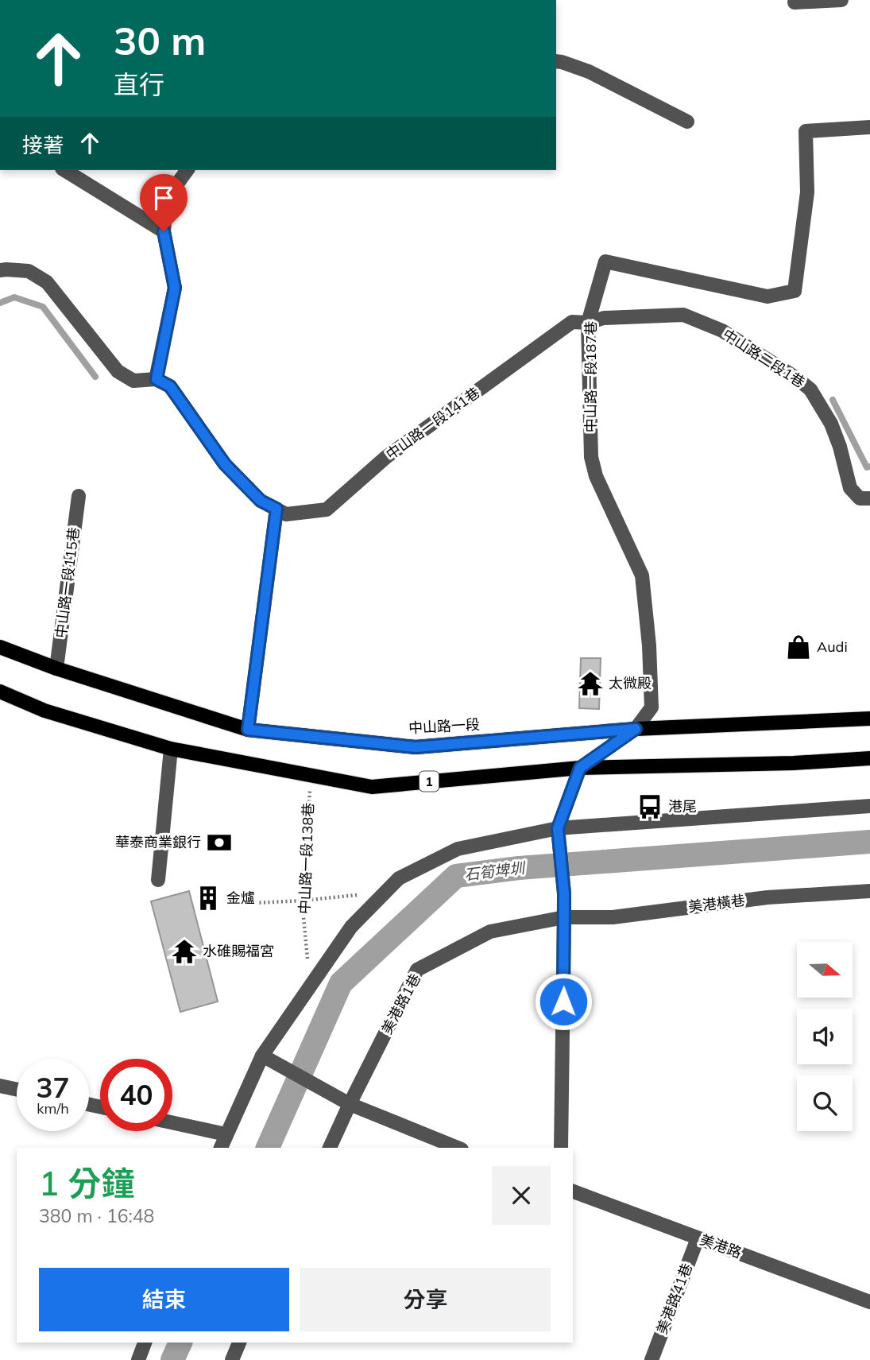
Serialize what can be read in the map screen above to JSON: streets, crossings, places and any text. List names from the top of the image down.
{
  "streets": {
    "main road": ["中山路一段", "1"],
    "street": [
      "中山路二段1巷",
      "中山路一段187巷",
      "中山路一段141巷",
      "中山路一段115巷",
      "美港橫巷",
      "美港路1巷",
      "美港路",
      "美港路41巷"
    ],
    "path": ["中山路一段138巷"]
  },
  "crossings": [
    ["中山路二段1巷", "中山路一段187巷"],
    ["中山路二段1巷", "中山路一段141巷"],
    ["中山路一段187巷", "中山路一段141巷"],
    ["中山路一段187巷", "中山路一段"],
    ["中山路一段115巷", "中山路一段"],
    ["1", "中山路一段138巷"],
    ["美港橫巷", "美港路1巷"],
    ["美港路", "美港路41巷"]
  ],
  "water": ["石筍埤圳"],
  "places": {
    "shop": ["Audi"],
    "temple": ["太微殿", "水碓賜福宮"],
    "bus stop": ["港尾"],
    "bank": ["華泰商業銀行"],
    "building": ["金爐"]
  },
  "north": "right",
  "page": {
    "turn": ["30 m", "直行"],
    "then": "接著",
    "speed": "37 km/h",
    "limit": "40",
    "heading": ["1 分鐘", "380 m · 16:48"],
    "buttons": ["結束", "分享"]
  }
}
